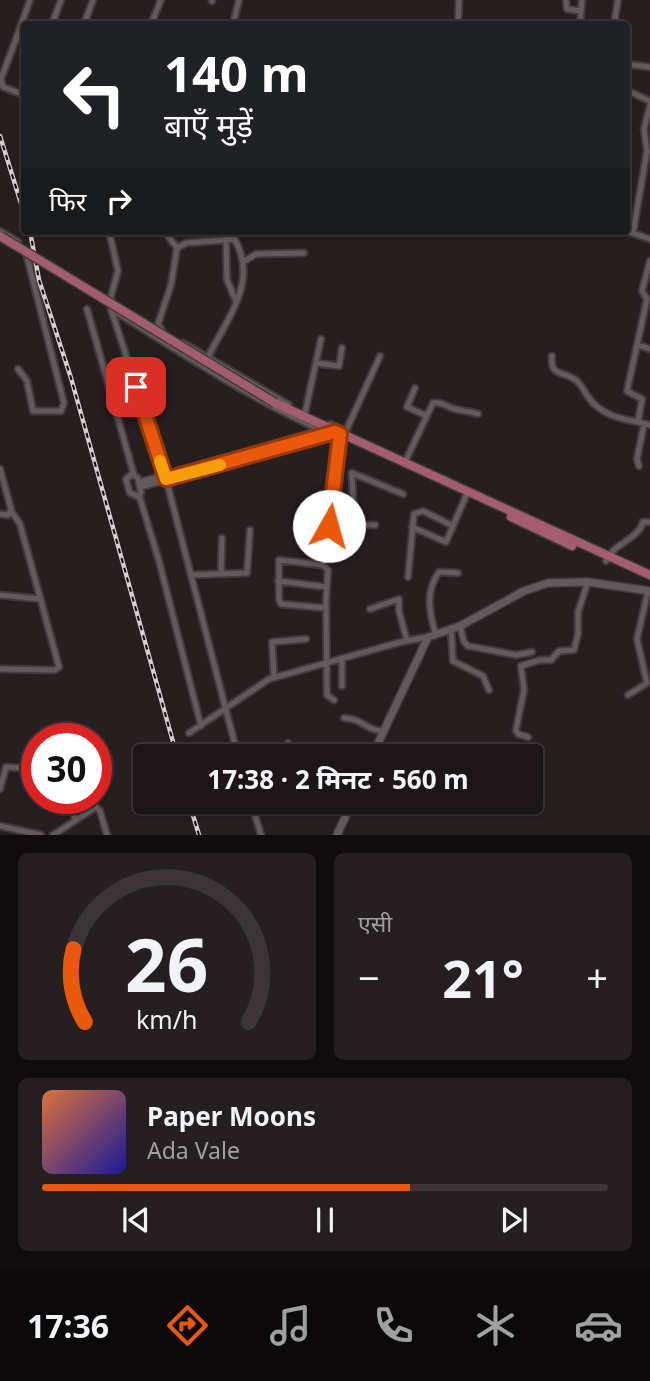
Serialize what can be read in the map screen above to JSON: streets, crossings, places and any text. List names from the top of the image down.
{
  "page": {
    "turn": ["140 m", "बाएँ मुड़ें"],
    "then": "फिर",
    "limit": "30",
    "trip": "17:38 · 2 मिनट · 560 m",
    "tile": "एसी",
    "heat": ["−", "21°", "+"],
    "song": ["Paper Moons", "Ada Vale"],
    "tabs": "17:36",
    "gauge": ["26", "km/h"]
  }
}
